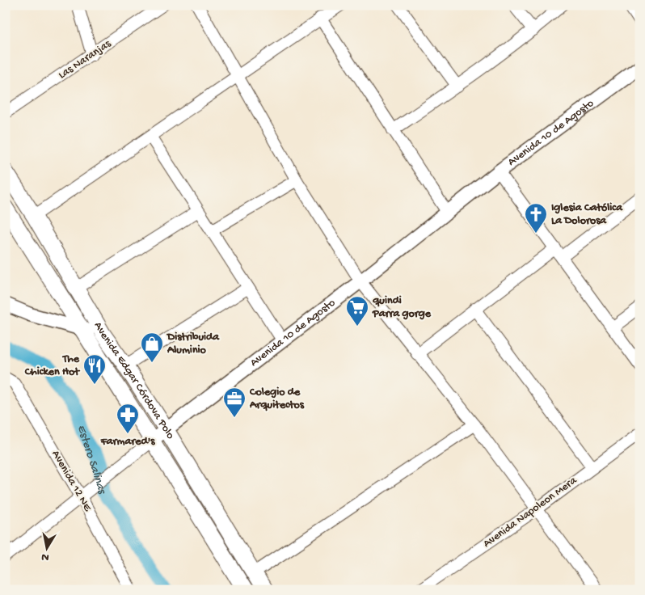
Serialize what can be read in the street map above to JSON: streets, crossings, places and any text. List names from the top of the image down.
{
  "streets": {
    "main road": ["Avenida Edgar Córdova Polo"],
    "street": [
      "Las Naranjas",
      "Avenida 10 de Agosto",
      "Avenida 12 NE",
      "Avenida Napoleon Mera"
    ]
  },
  "crossings": [
    ["Avenida 10 de Agosto", "Avenida Edgar Córdova Polo"],
    ["Avenida 10 de Agosto", "Avenida 12 NE"]
  ],
  "water": ["Estero Salinas"],
  "places": {
    "church": ["Iglesia Católica La Dolorosa"],
    "supermarket": ["quindi Parra gorge"],
    "shop": ["Distribuida Aluminio"],
    "restaurant": ["The Chicken Hot"],
    "office": ["Colegio de Arquitectos"],
    "pharmacy": ["Farmared's"]
  },
  "north": "bottom"
}
